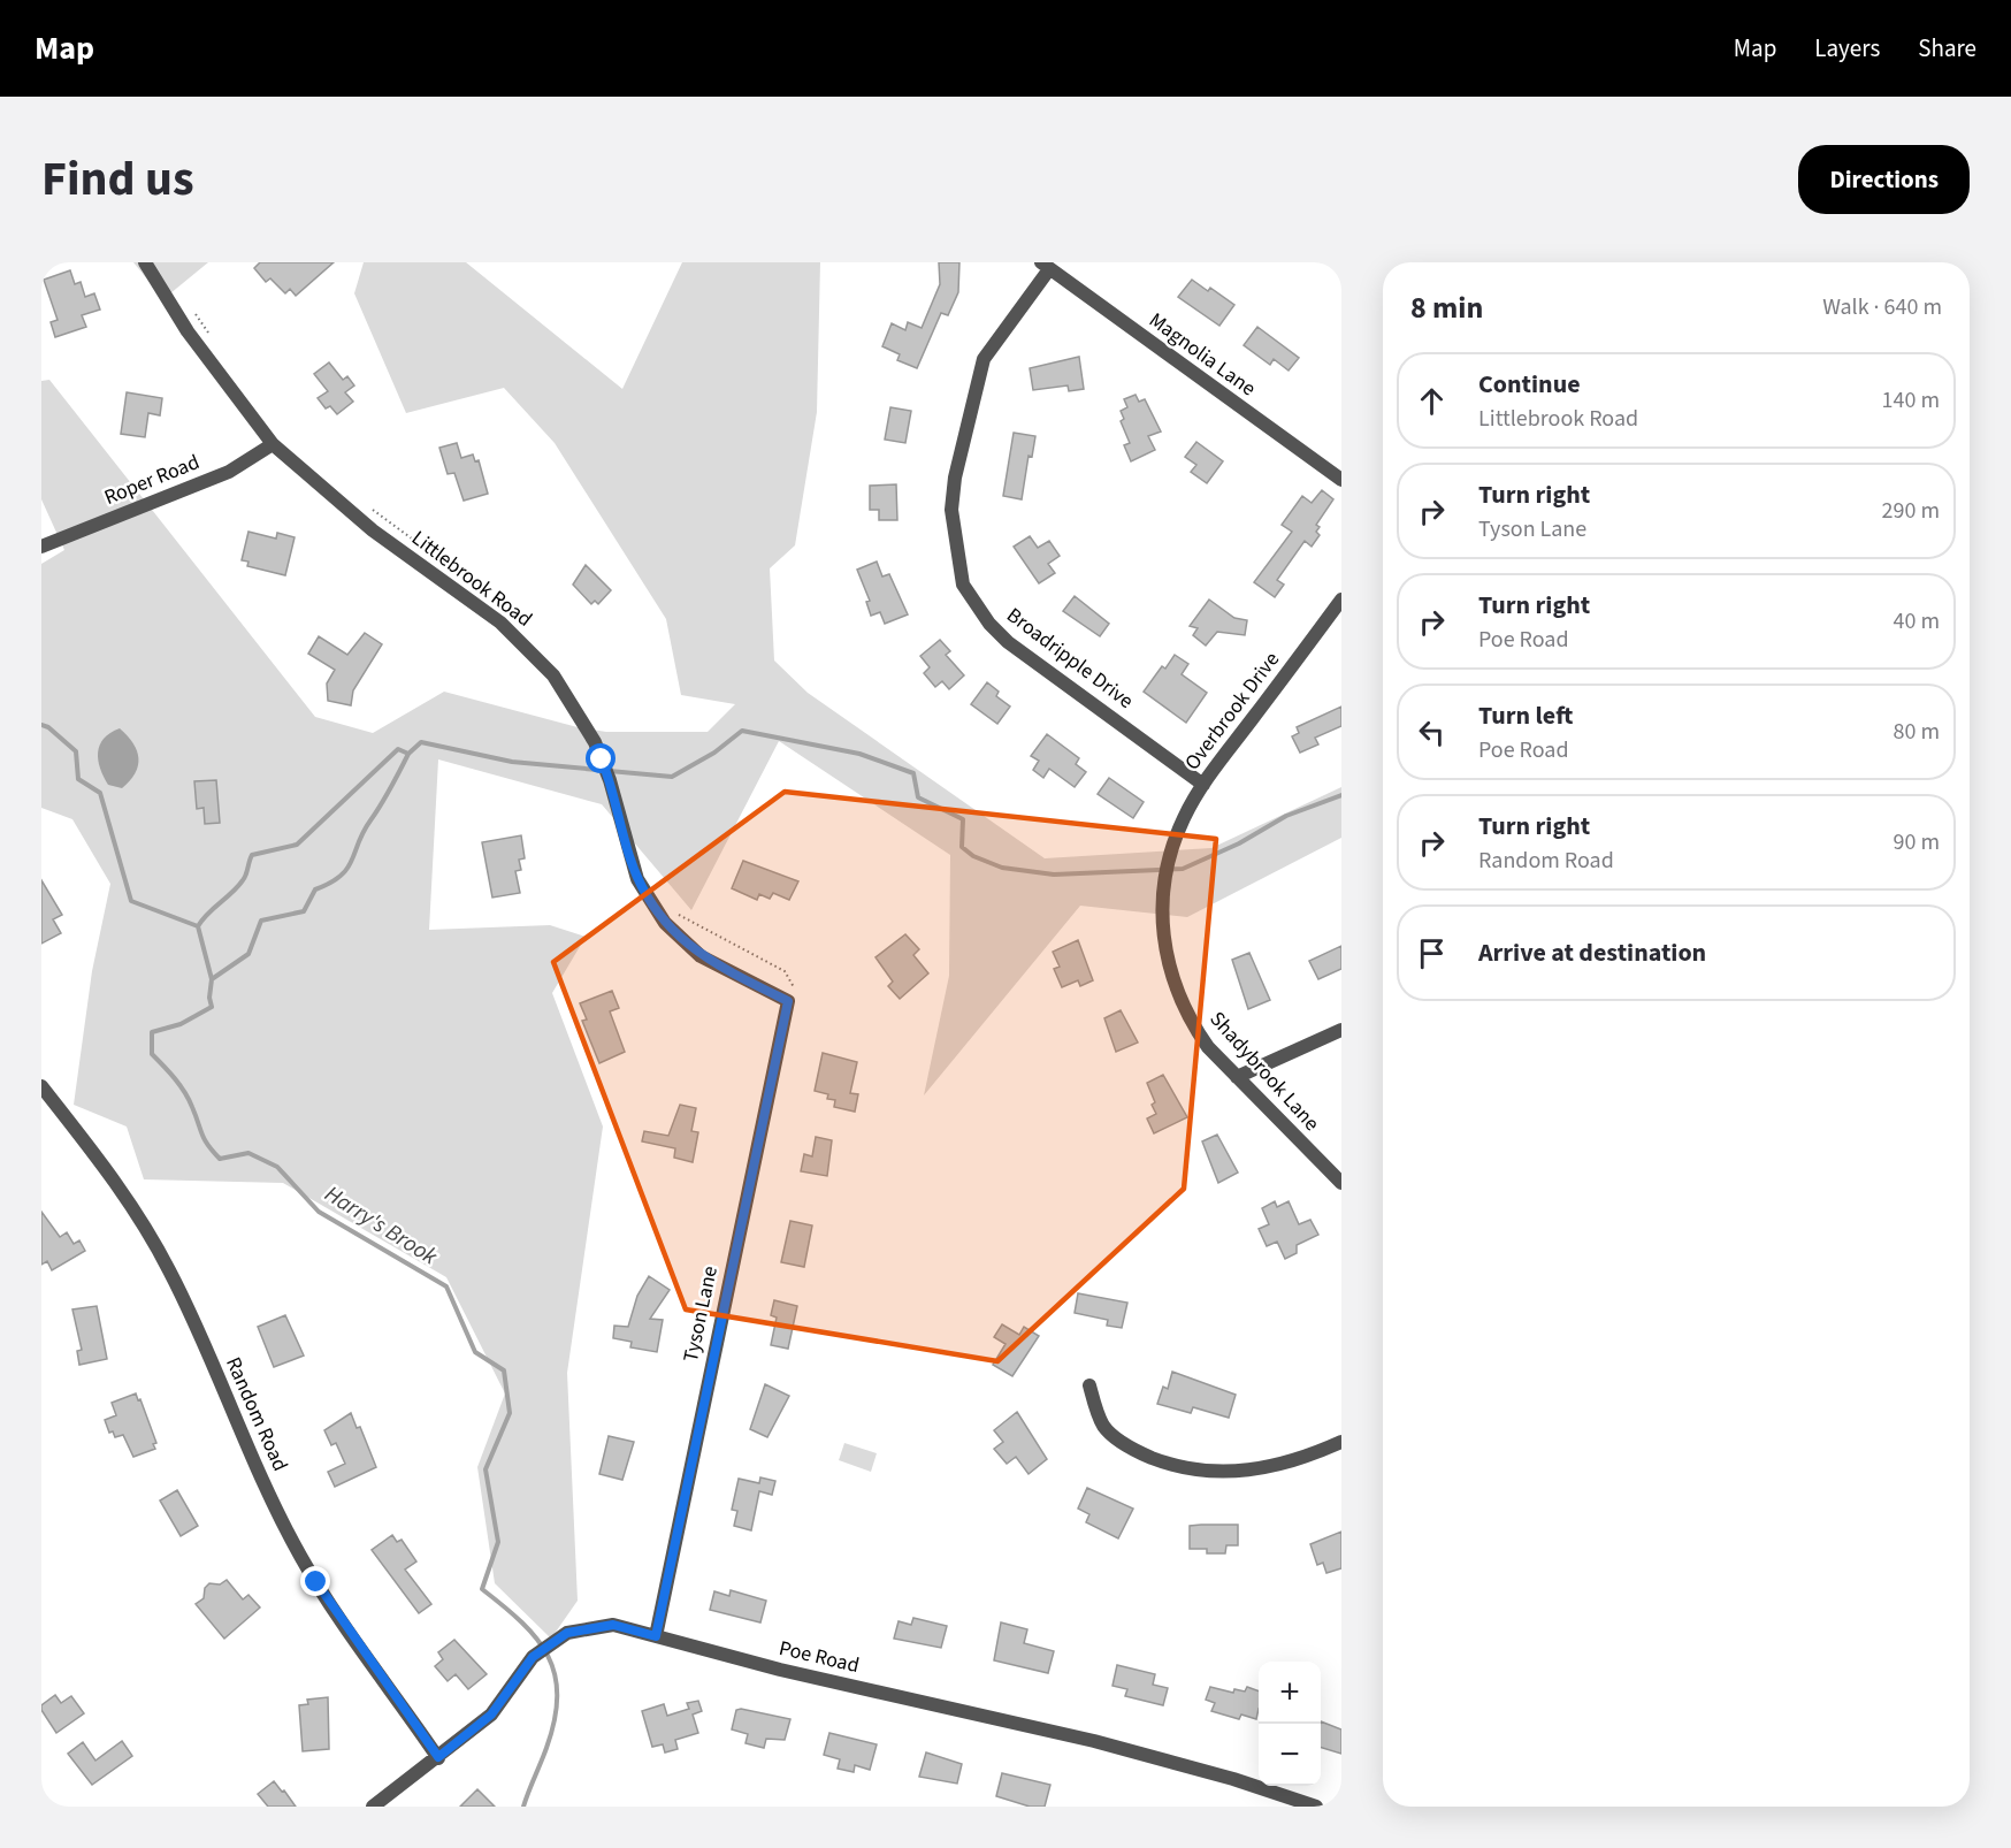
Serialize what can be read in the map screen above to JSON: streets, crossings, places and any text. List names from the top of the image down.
{
  "streets": {
    "street": [
      "Magnolia Lane",
      "Roper Road",
      "Littlebrook Road",
      "Broadripple Drive",
      "Overbrook Drive",
      "Shadybrook Lane",
      "Tyson Lane",
      "Random Road",
      "Poe Road"
    ]
  },
  "crossings": [
    ["Magnolia Lane", "Broadripple Drive"],
    ["Roper Road", "Littlebrook Road"],
    ["Littlebrook Road", "Tyson Lane"],
    ["Broadripple Drive", "Overbrook Drive"],
    ["Overbrook Drive", "Shadybrook Lane"],
    ["Tyson Lane", "Poe Road"],
    ["Random Road", "Poe Road"]
  ],
  "water": ["Harry's Brook"],
  "page": {
    "header": "Map",
    "nav": ["Map", "Layers", "Share"],
    "title": "Find us",
    "buttons": "Directions",
    "heading": ["8 min", "Walk · 640 m"],
    "list": [
      ["Continue", "Littlebrook Road", "140 m"],
      ["Turn right", "Tyson Lane", "290 m"],
      ["Turn right", "Poe Road", "40 m"],
      ["Turn left", "Poe Road", "80 m"],
      ["Turn right", "Random Road", "90 m"],
      "Arrive at destination"
    ],
    "map_buttons": ["+", "−"]
  }
}
